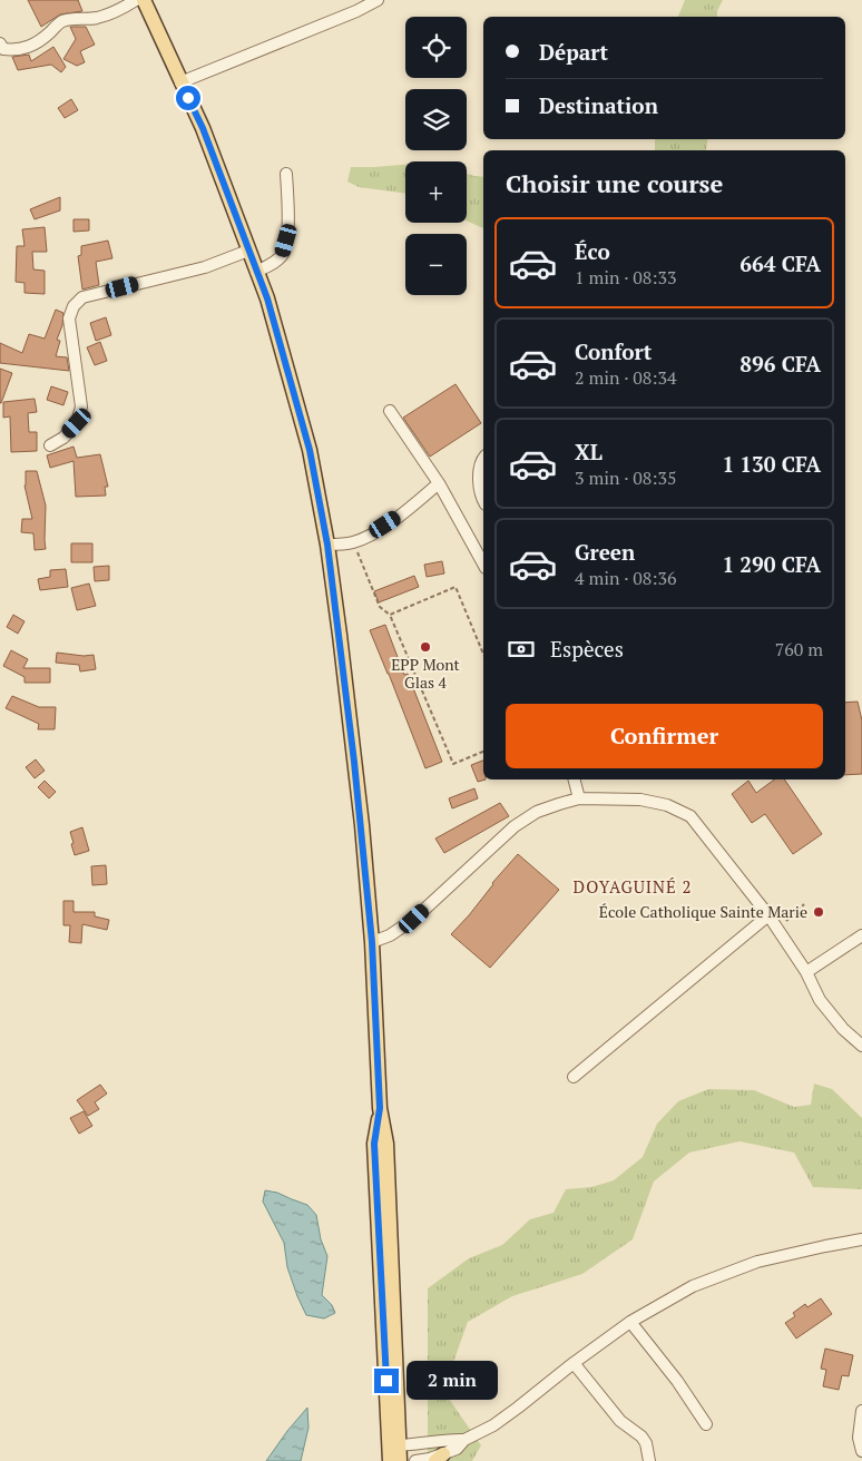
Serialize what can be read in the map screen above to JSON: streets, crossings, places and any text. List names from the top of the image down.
{
  "districts": ["DOYAGUINÉ 2"],
  "places": ["EPP Mont Glas 4", "École Catholique Sainte Marie"],
  "page": {
    "map_buttons": ["+", "−"],
    "banner": ["Départ", "Destination"],
    "heading": "Choisir une course",
    "list": [
      {
        "name": "Éco",
        "note": "1 min · 08:33",
        "value": "664 CFA"
      },
      {
        "name": "Confort",
        "note": "2 min · 08:34",
        "value": "896 CFA"
      },
      {
        "name": "XL",
        "note": "3 min · 08:35",
        "value": "1 130 CFA"
      },
      {
        "name": "Green",
        "note": "4 min · 08:36",
        "value": "1 290 CFA"
      }
    ],
    "pay": ["Espèces", "760 m"],
    "buttons": "Confirmer",
    "bubble": "2 min"
  }
}
